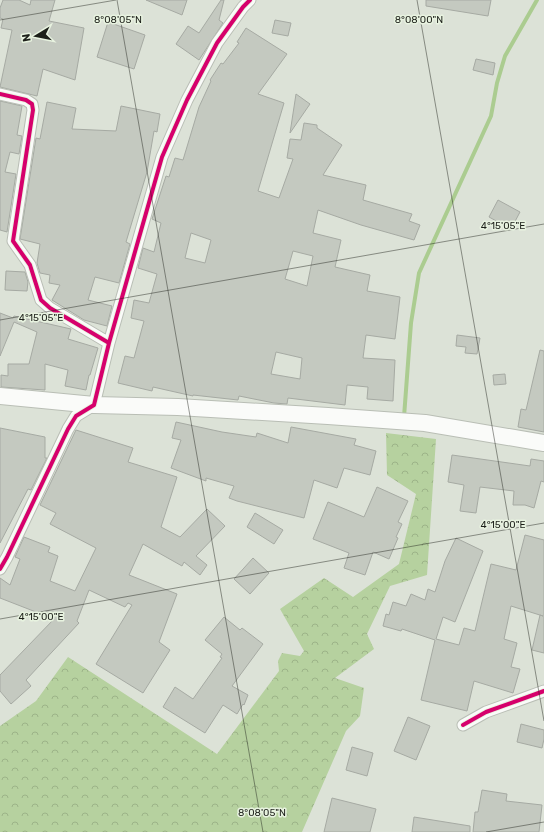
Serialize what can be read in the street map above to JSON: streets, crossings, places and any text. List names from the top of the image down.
{
  "north": "left",
  "coordinates": [
    "8°08'00\"N",
    "8°08'05\"N",
    "4°15'05\"E",
    "4°15'00\"E"
  ]
}
